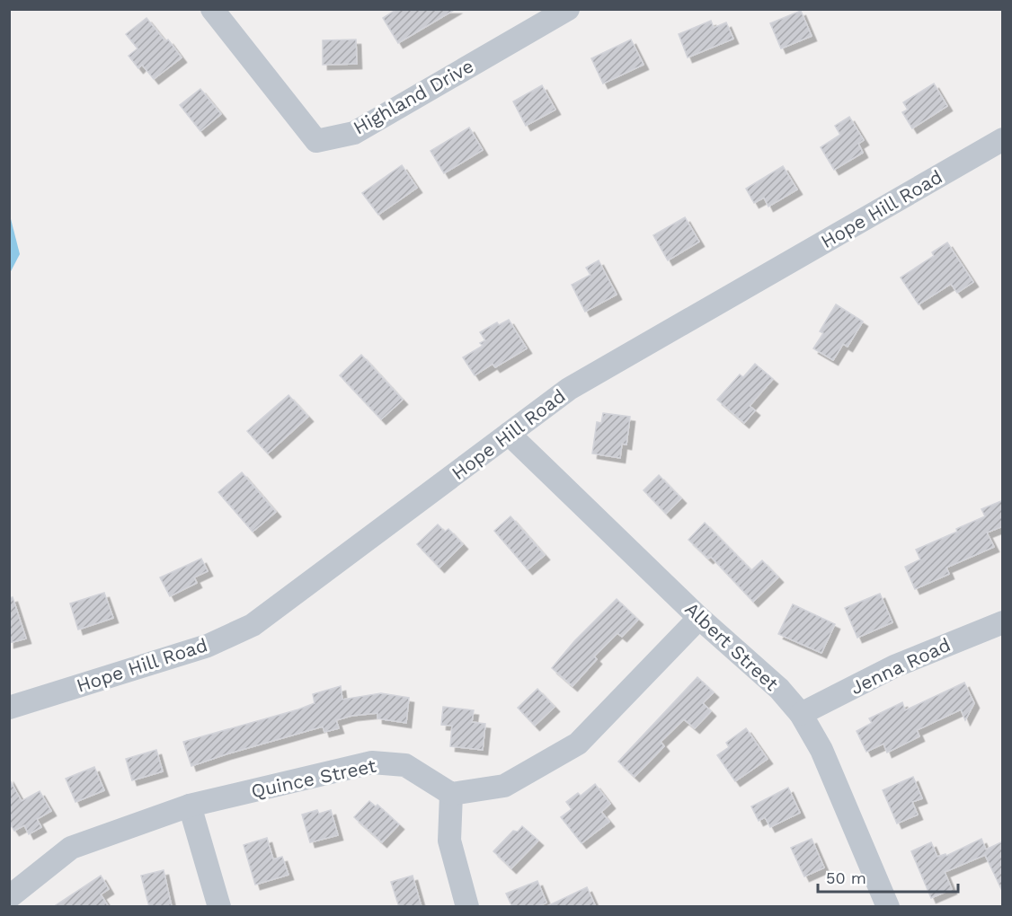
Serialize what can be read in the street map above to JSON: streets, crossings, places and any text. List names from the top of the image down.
{
  "streets": {
    "street": [
      "Highland Drive",
      "Hope Hill Road",
      "Albert Street",
      "Jenna Road",
      "Quince Street"
    ]
  },
  "crossings": [
    ["Hope Hill Road", "Albert Street"],
    ["Albert Street", "Jenna Road"]
  ],
  "scale_bar": "50 m"
}
